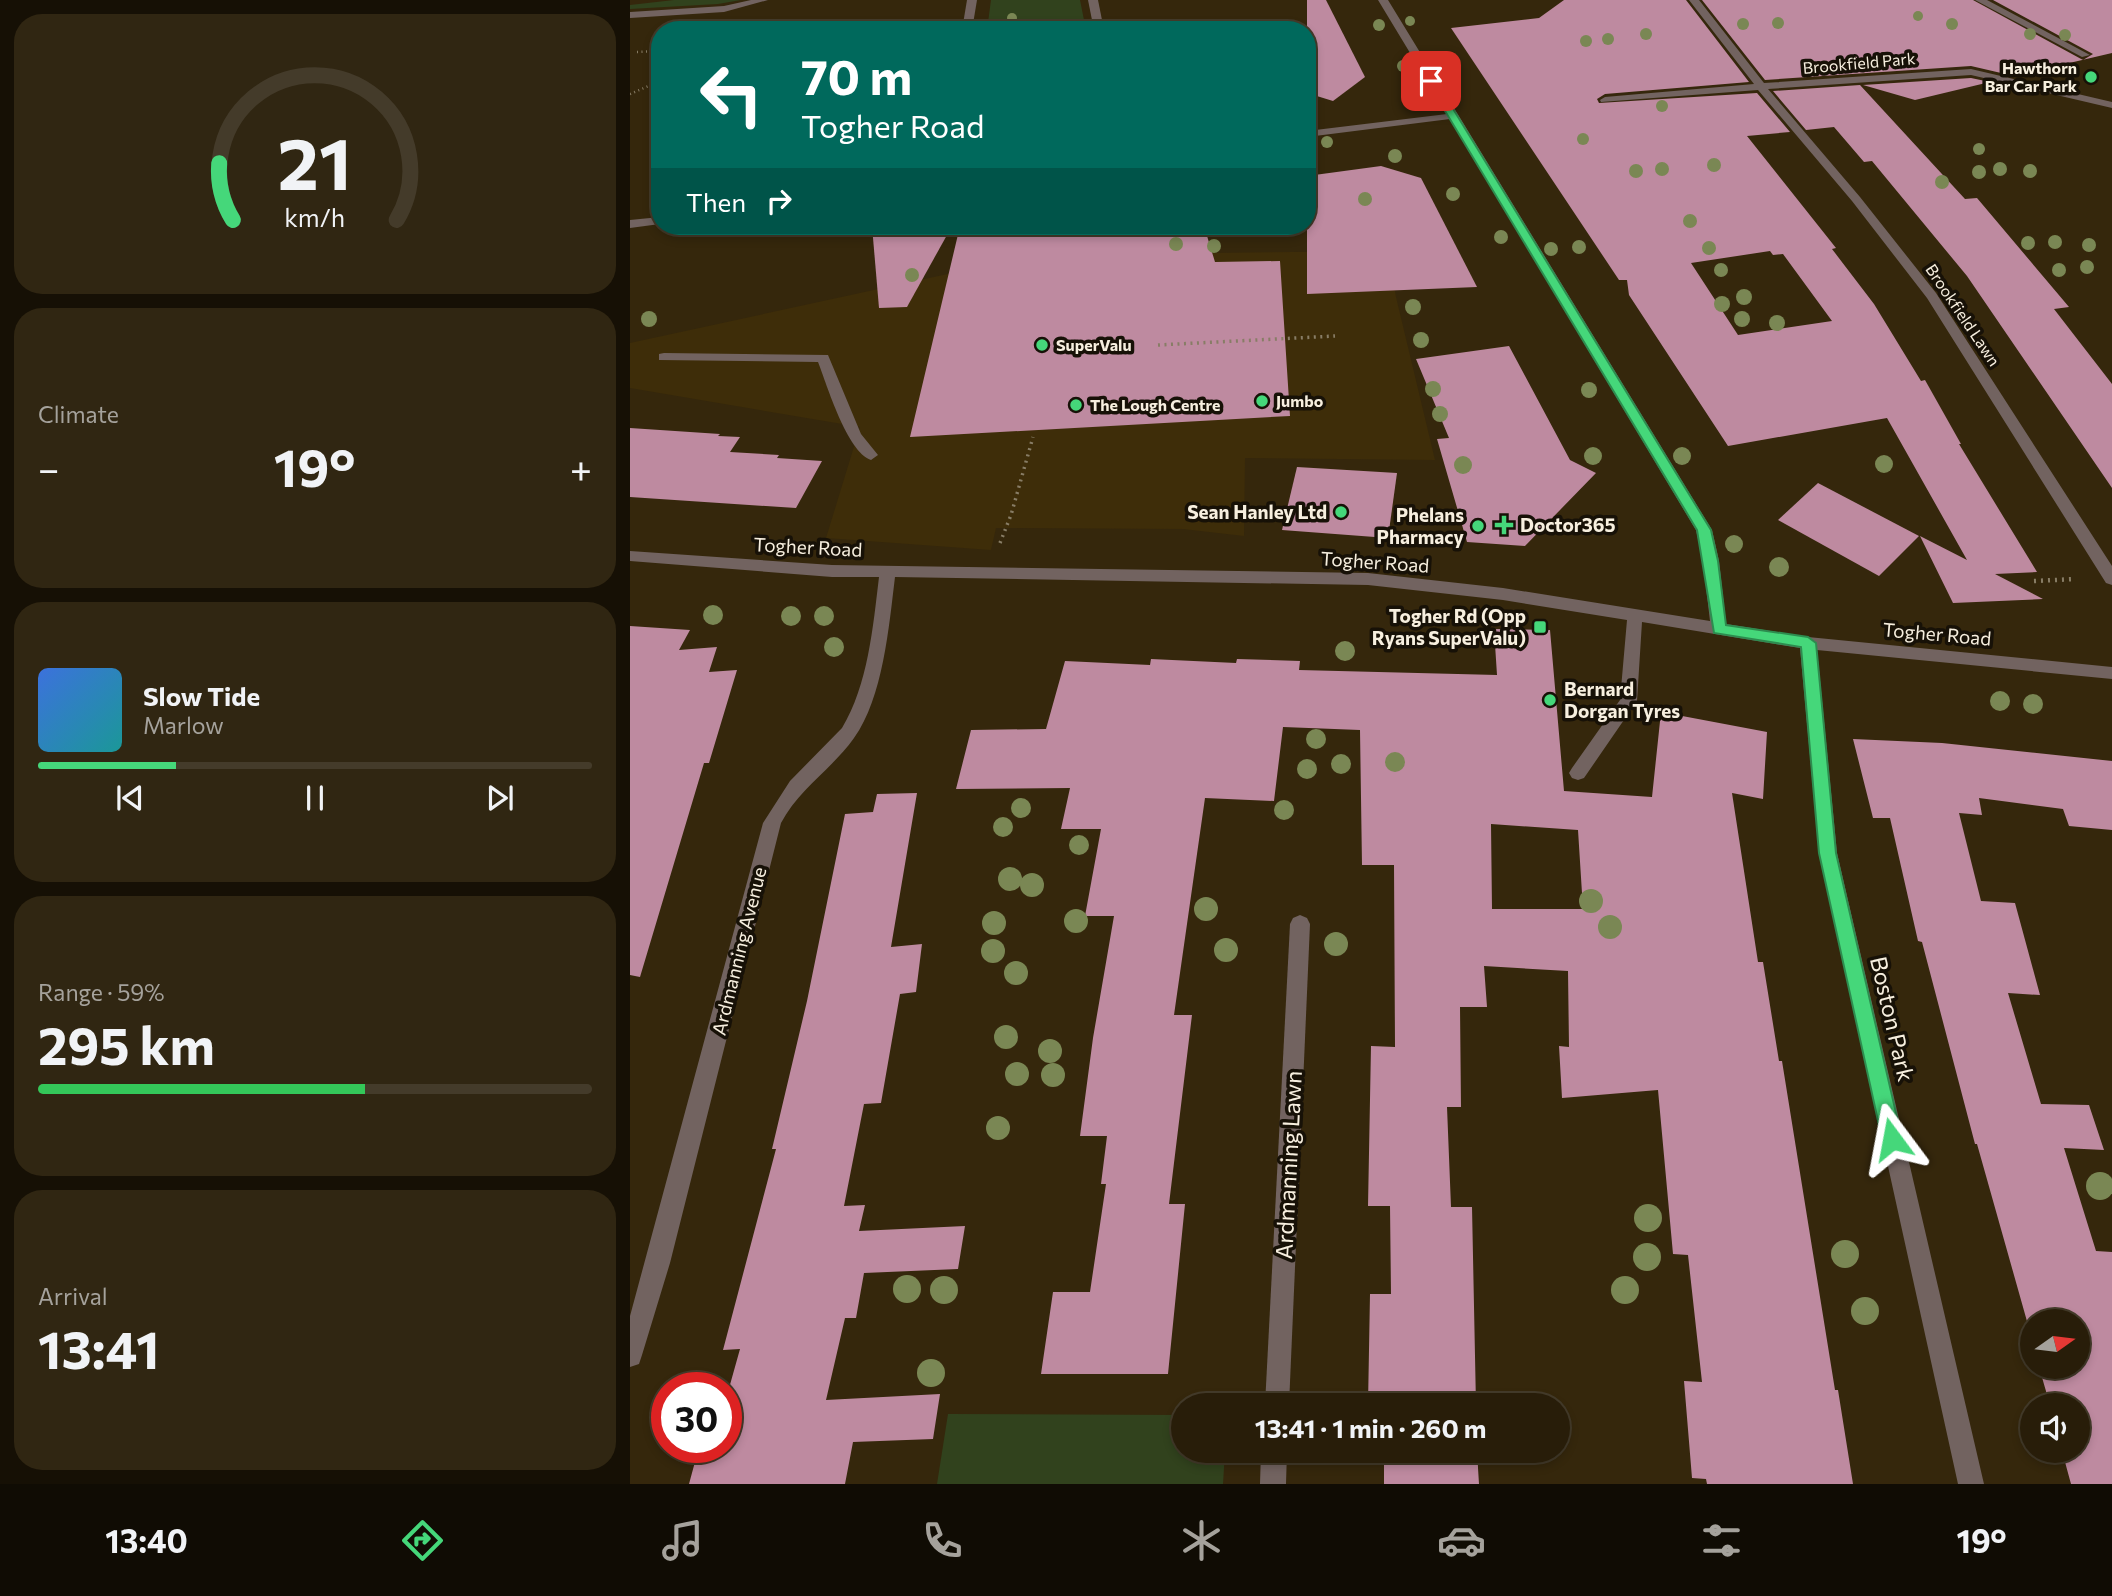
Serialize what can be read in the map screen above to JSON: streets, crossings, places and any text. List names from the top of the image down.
{
  "streets": {
    "street": [
      "Brookfield Park",
      "Brookfield Lawn",
      "Togher Road",
      "Ardmanning Avenue",
      "Boston Park",
      "Ardmanning Lawn"
    ]
  },
  "crossings": [
    ["Brookfield Park", "Brookfield Lawn"],
    ["Togher Road", "Ardmanning Avenue"],
    ["Togher Road", "Boston Park"]
  ],
  "places": {
    "other": [
      "Hawthorn Bar Car Park",
      "SuperValu",
      "Jumbo",
      "The Lough Centre",
      "Sean Hanley Ltd",
      "Phelans Pharmacy",
      "Bernard Dorgan Tyres"
    ],
    "health": ["Doctor365"],
    "transit": ["Togher Rd (Opp Ryans SuperValu)"]
  },
  "north": "right",
  "page": {
    "turn": ["70 m", "Togher Road"],
    "then": "Then",
    "tile": [
      "Climate",
      ["Range · 59%", "295 km"],
      ["Arrival", "13:41"]
    ],
    "heat": ["−", "19°", "+"],
    "song": ["Slow Tide", "Marlow"],
    "limit": "30",
    "trip": "13:41 · 1 min · 260 m",
    "tabs": ["13:40", "19°"],
    "gauge": ["21", "km/h"]
  }
}
